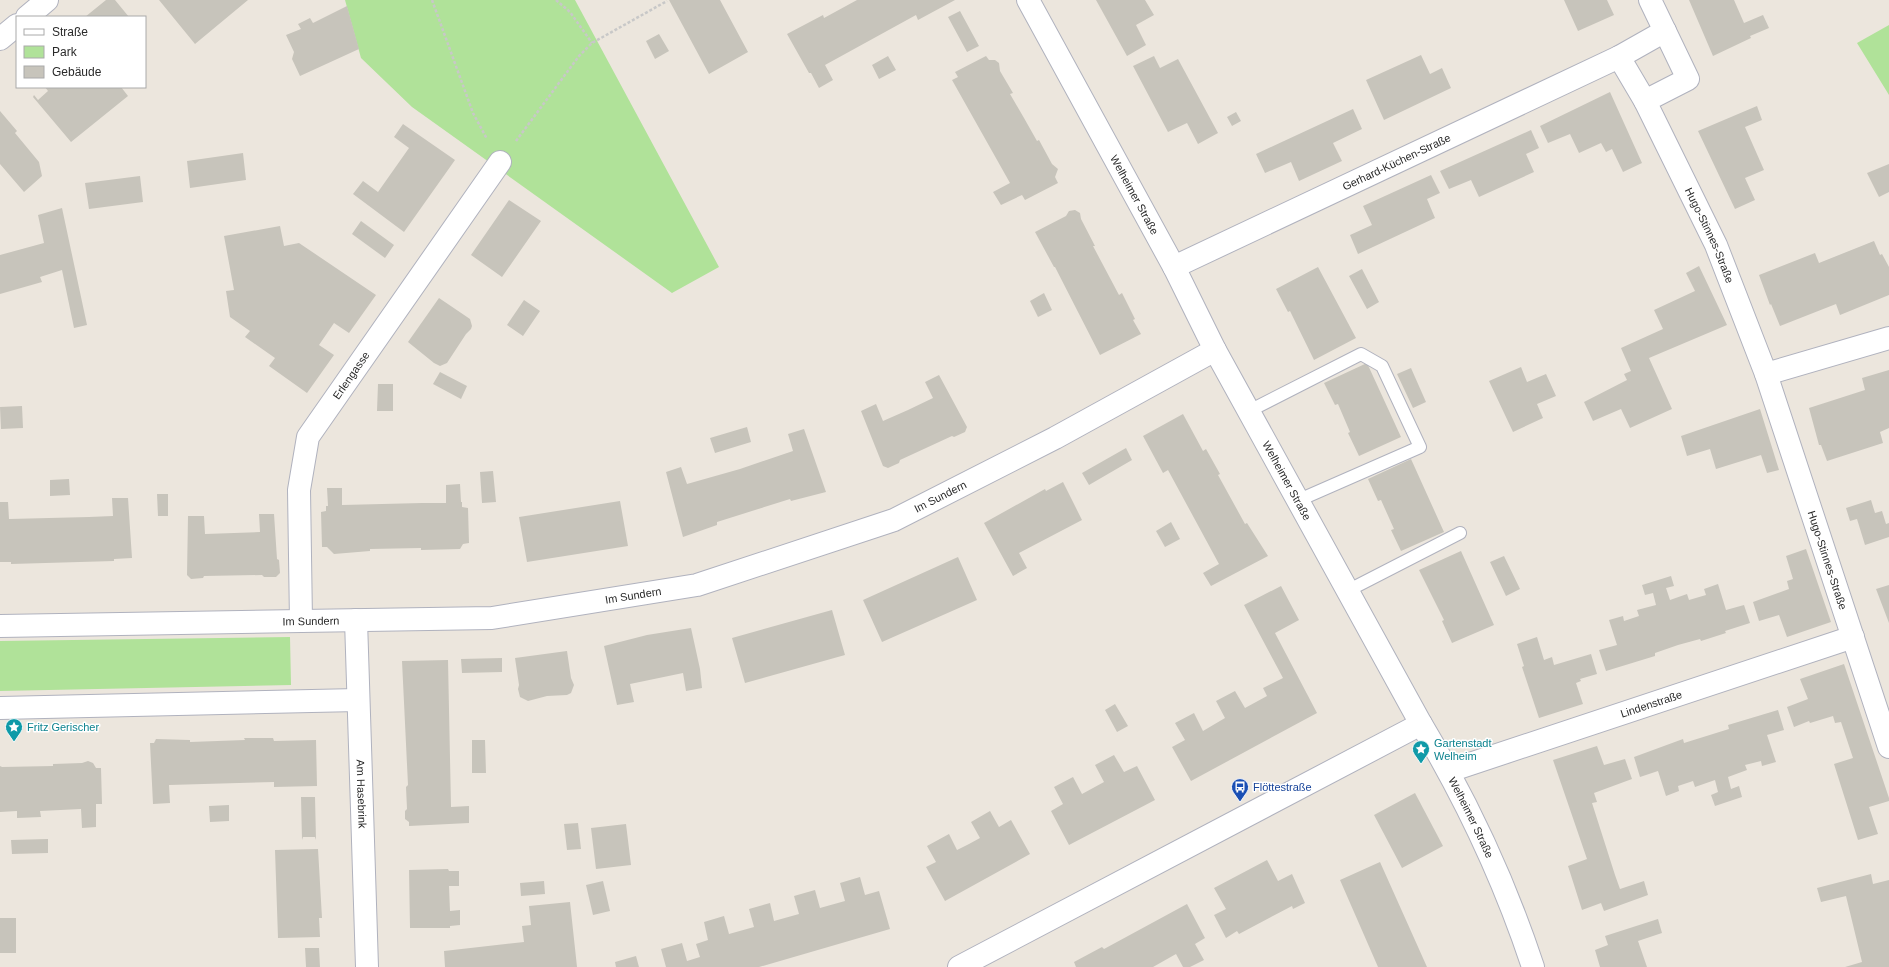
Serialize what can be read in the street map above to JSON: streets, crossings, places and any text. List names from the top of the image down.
{
  "streets": {
    "street": [
      "Gerhard-Küchen-Straße",
      "Welheimer Straße",
      "Hugo-Stinnes-Straße",
      "Erlengasse",
      "Im Sundern",
      "Lindenstraße",
      "Am Hasebrink"
    ]
  },
  "crossings": [
    ["Gerhard-Küchen-Straße", "Welheimer Straße"],
    ["Gerhard-Küchen-Straße", "Hugo-Stinnes-Straße"],
    ["Welheimer Straße", "Im Sundern"],
    ["Welheimer Straße", "Lindenstraße"],
    ["Hugo-Stinnes-Straße", "Lindenstraße"],
    ["Erlengasse", "Im Sundern"],
    ["Im Sundern", "Am Hasebrink"]
  ],
  "places": {
    "place": ["Fritz Gerischer", "Gartenstadt Welheim"],
    "bus stop": ["Flöttestraße"]
  },
  "legend": ["Straße", "Park", "Gebäude"]
}
